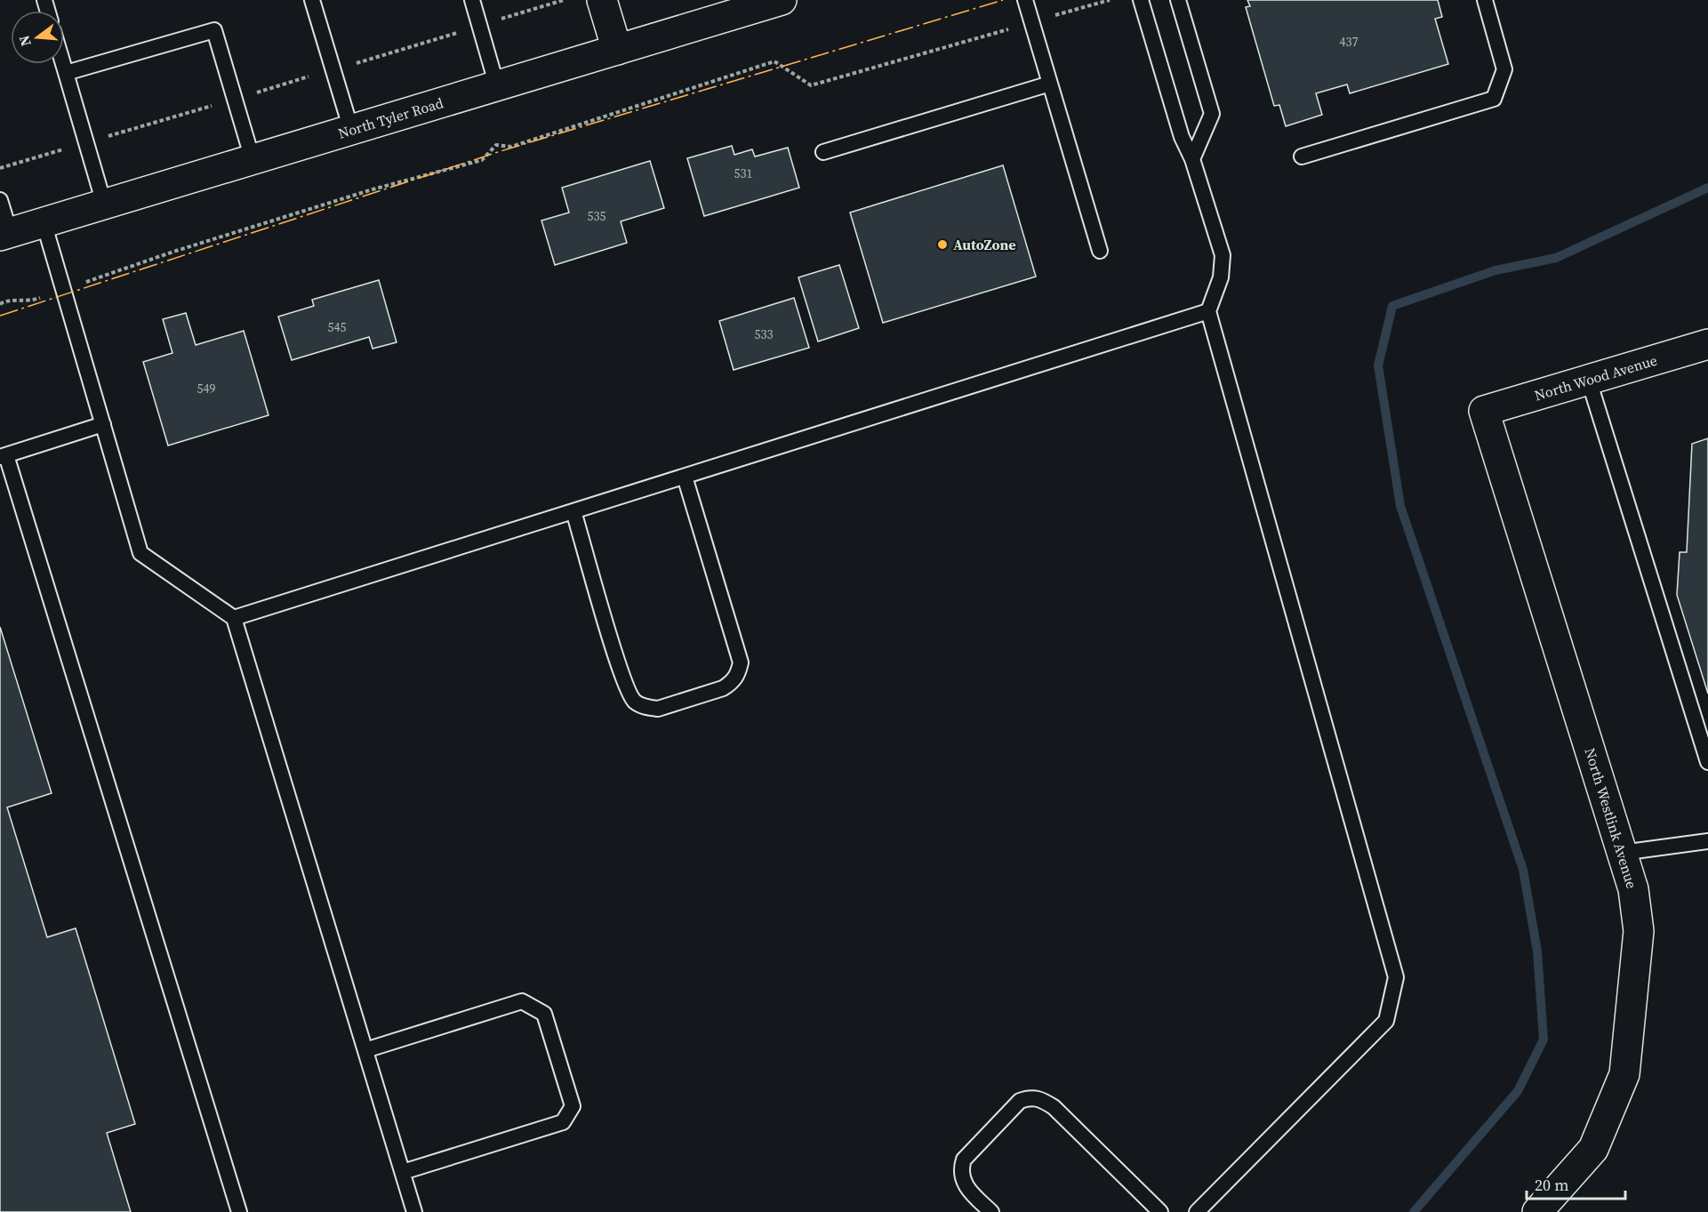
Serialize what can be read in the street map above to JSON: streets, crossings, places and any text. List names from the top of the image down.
{
  "streets": {
    "street": ["North Tyler Road", "North Wood Avenue", "North Westlink Avenue"]
  },
  "crossings": [
    ["North Wood Avenue", "North Westlink Avenue"]
  ],
  "places": ["AutoZone"],
  "house_numbers": [
    "437",
    "531",
    "535",
    "545",
    "533",
    "549"
  ],
  "scale_bar": "20 m",
  "north": "left"
}
